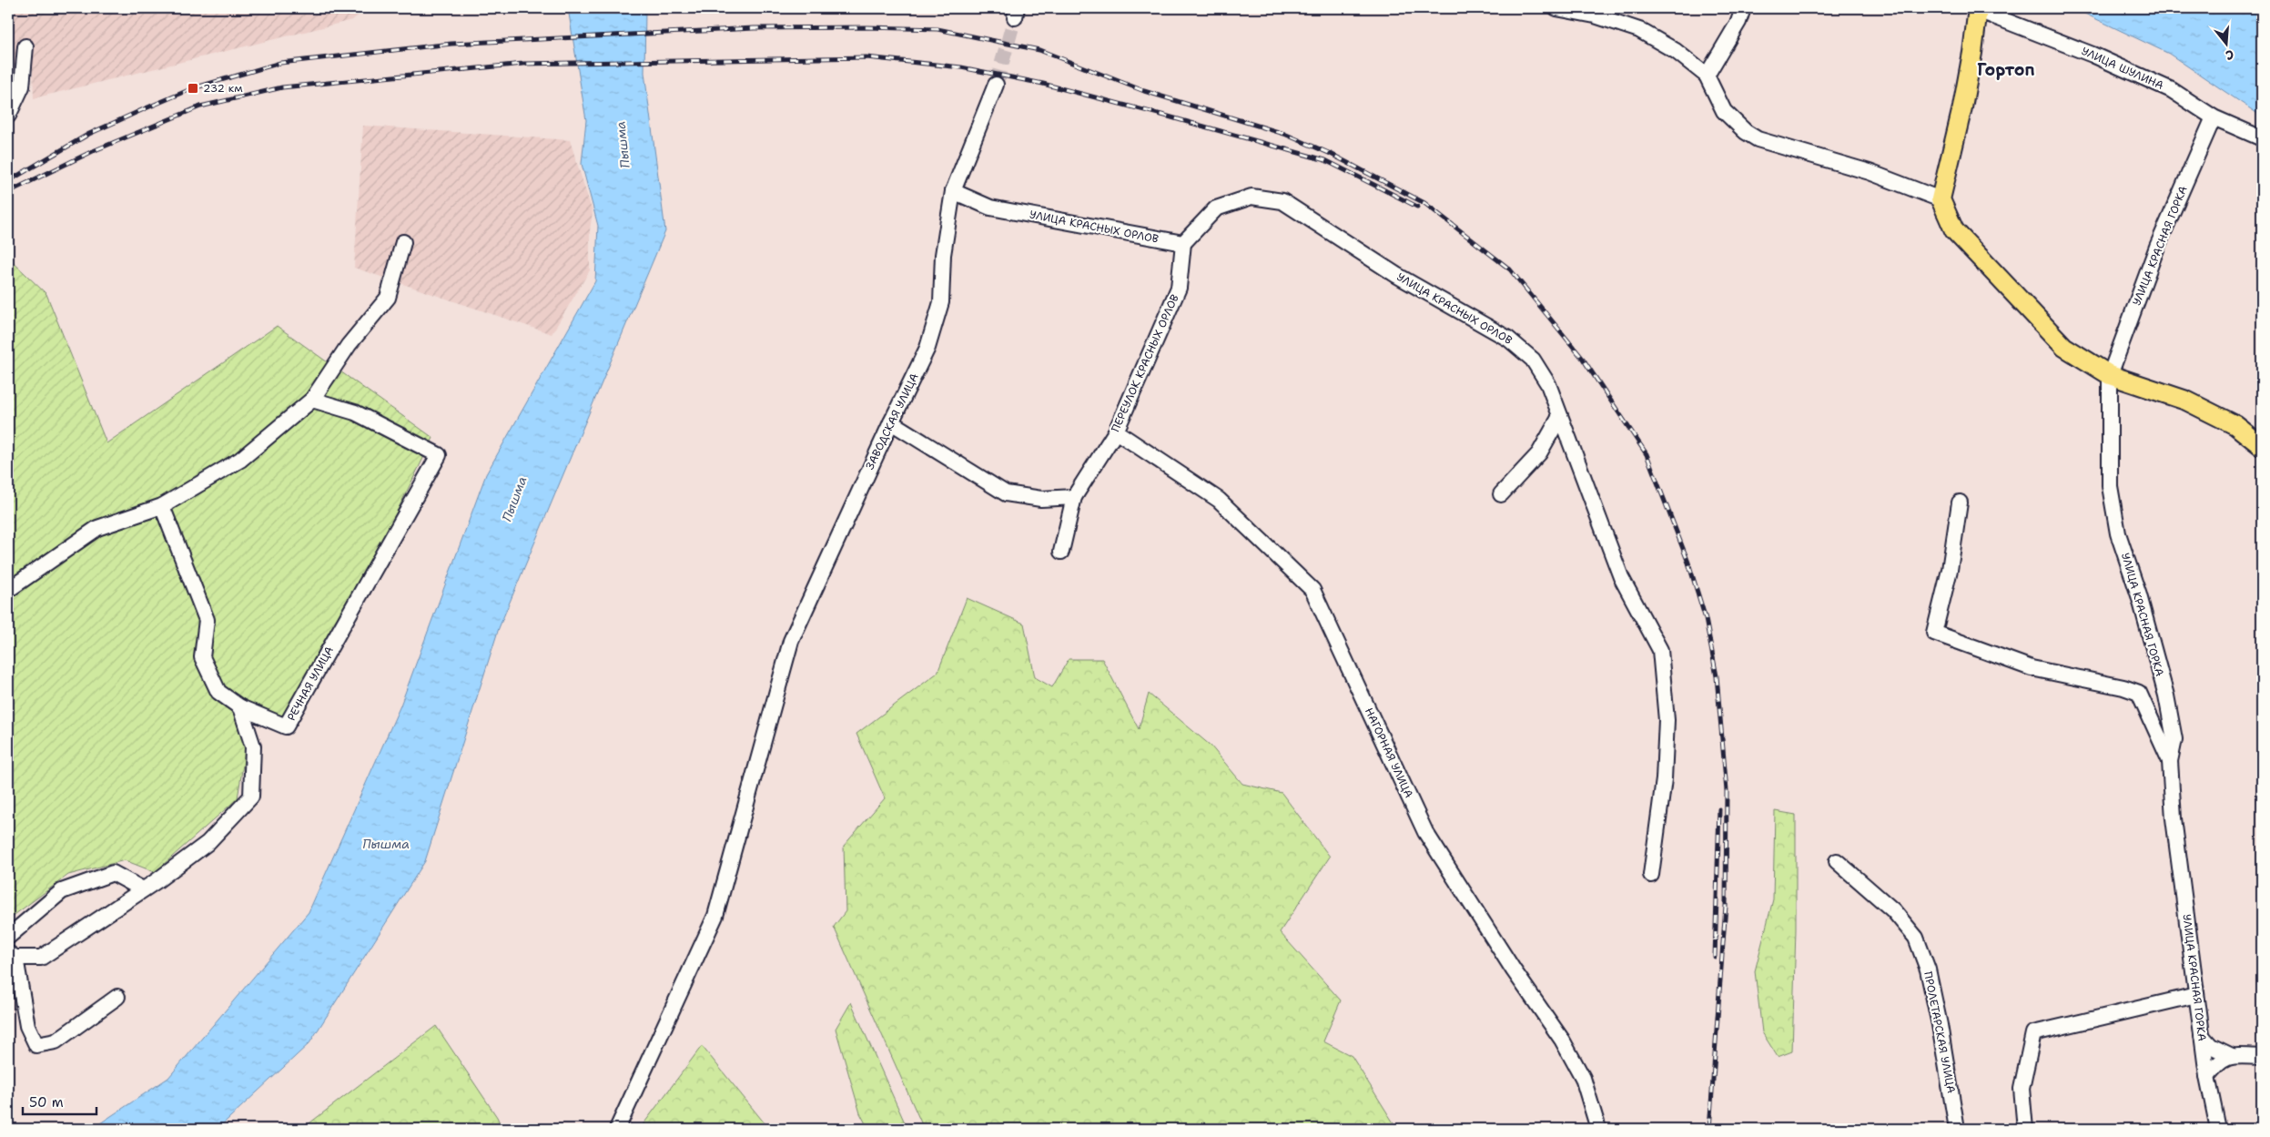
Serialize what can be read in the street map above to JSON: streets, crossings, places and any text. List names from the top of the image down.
{
  "streets": {
    "street": [
      "УЛИЦА ШУЛИНА",
      "УЛИЦА КРАСНЫХ ОРЛОВ",
      "УЛИЦА КРАСНАЯ ГОРКА",
      "ПЕРЕУЛОК КРАСНЫХ ОРЛОВ",
      "ЗАВОДСКАЯ УЛИЦА",
      "РЕЧНАЯ УЛИЦА",
      "НАГОРНАЯ УЛИЦА",
      "ПРОЛЕТАРСКАЯ УЛИЦА"
    ]
  },
  "crossings": [
    ["УЛИЦА ШУЛИНА", "УЛИЦА КРАСНАЯ ГОРКА"],
    ["УЛИЦА КРАСНЫХ ОРЛОВ", "ПЕРЕУЛОК КРАСНЫХ ОРЛОВ"],
    ["УЛИЦА КРАСНЫХ ОРЛОВ", "ЗАВОДСКАЯ УЛИЦА"],
    ["ПЕРЕУЛОК КРАСНЫХ ОРЛОВ", "НАГОРНАЯ УЛИЦА"]
  ],
  "districts": ["Гортоп"],
  "water": ["Пышма"],
  "places": {
    "transit": ["232 км"]
  },
  "scale_bar": "50 m",
  "north": "bottom"
}
